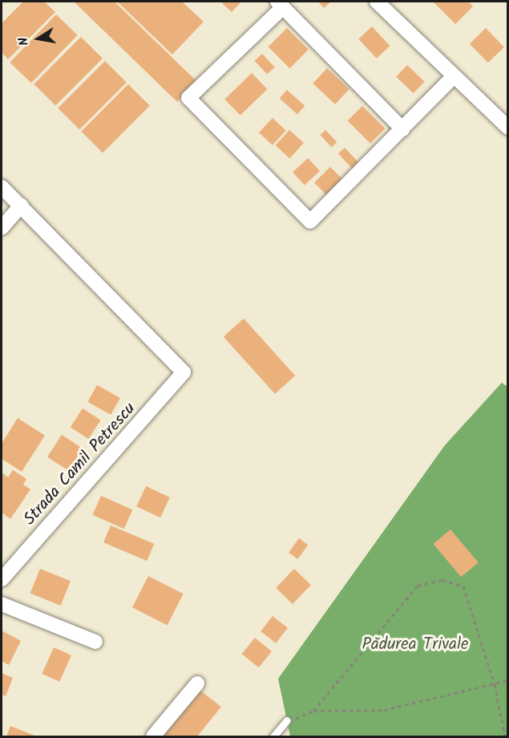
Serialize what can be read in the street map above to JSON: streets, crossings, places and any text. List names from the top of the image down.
{
  "streets": {
    "street": ["Strada Camil Petrescu"]
  },
  "parks": ["Pădurea Trivale"],
  "north": "left"
}
